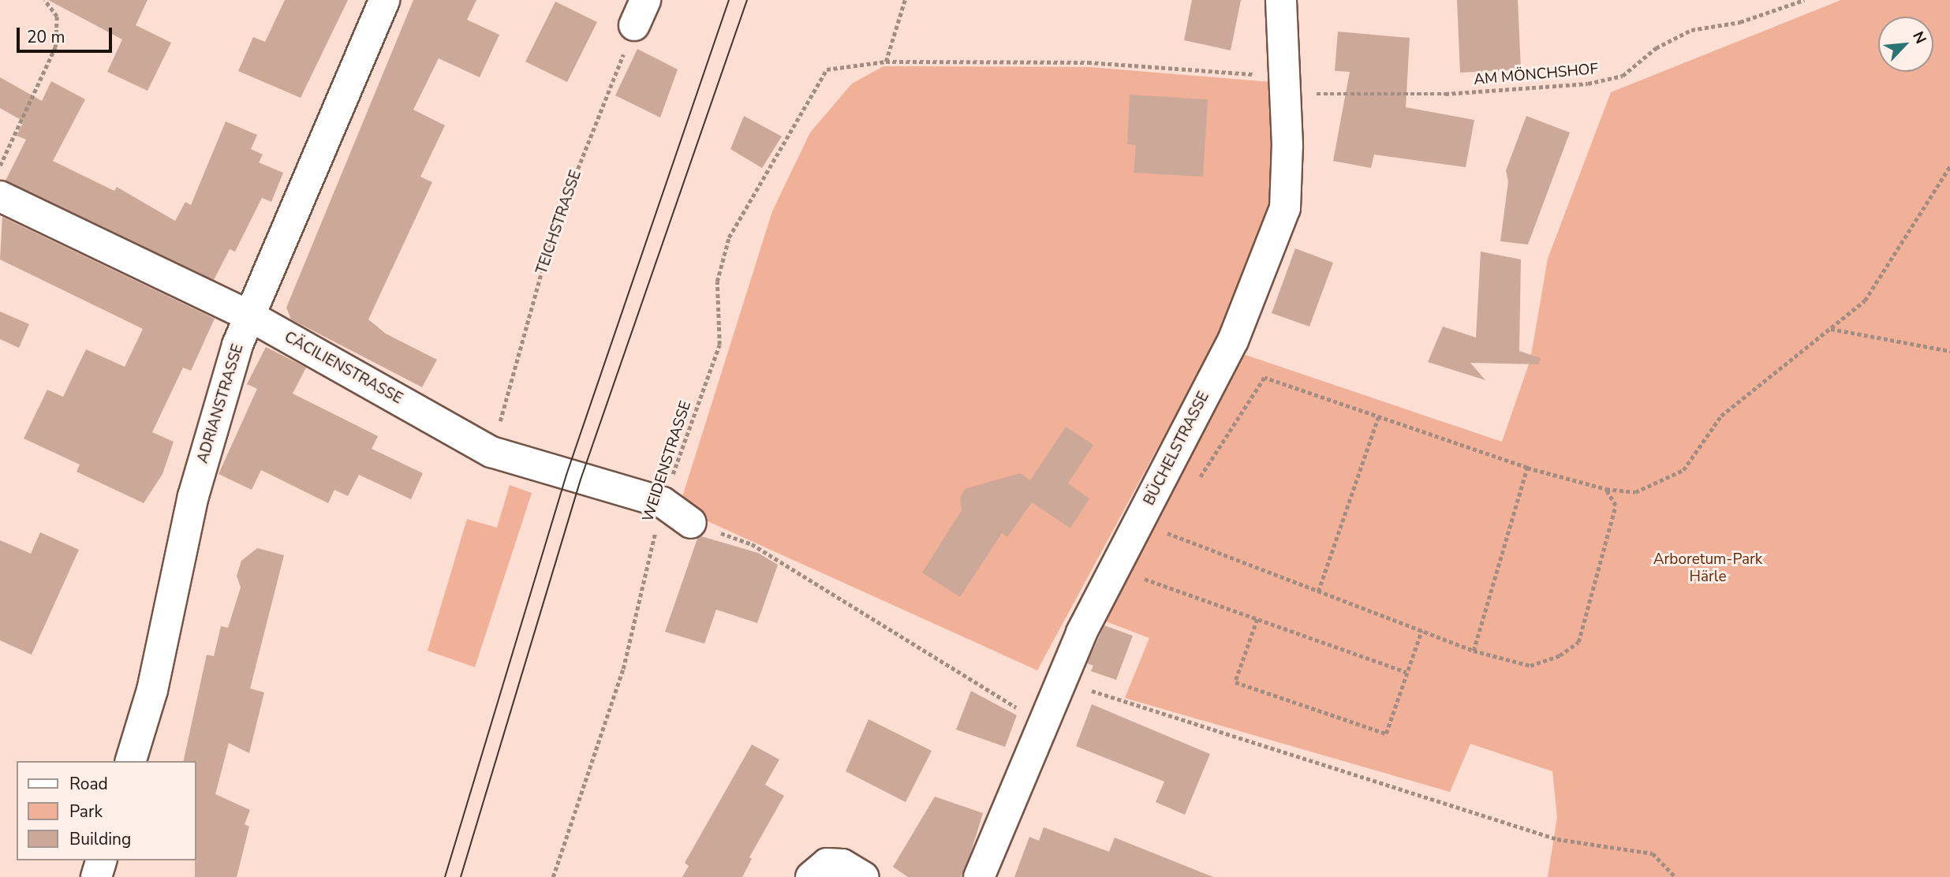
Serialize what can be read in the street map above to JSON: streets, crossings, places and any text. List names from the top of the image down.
{
  "streets": {
    "street": ["CÄCILIENSTRASSE", "ADRIANSTRASSE", "BÜCHELSTRASSE"],
    "path": ["AM MÖNCHSHOF", "TEICHSTRASSE", "WEIDENSTRASSE"]
  },
  "crossings": [
    ["AM MÖNCHSHOF", "BÜCHELSTRASSE"],
    ["AM MÖNCHSHOF", "WEIDENSTRASSE"],
    ["TEICHSTRASSE", "CÄCILIENSTRASSE"],
    ["CÄCILIENSTRASSE", "ADRIANSTRASSE"],
    ["CÄCILIENSTRASSE", "WEIDENSTRASSE"]
  ],
  "parks": ["Arboretum-Park Härle"],
  "legend": ["Road", "Park", "Building"],
  "scale_bar": "20 m",
  "north": "top right"
}
